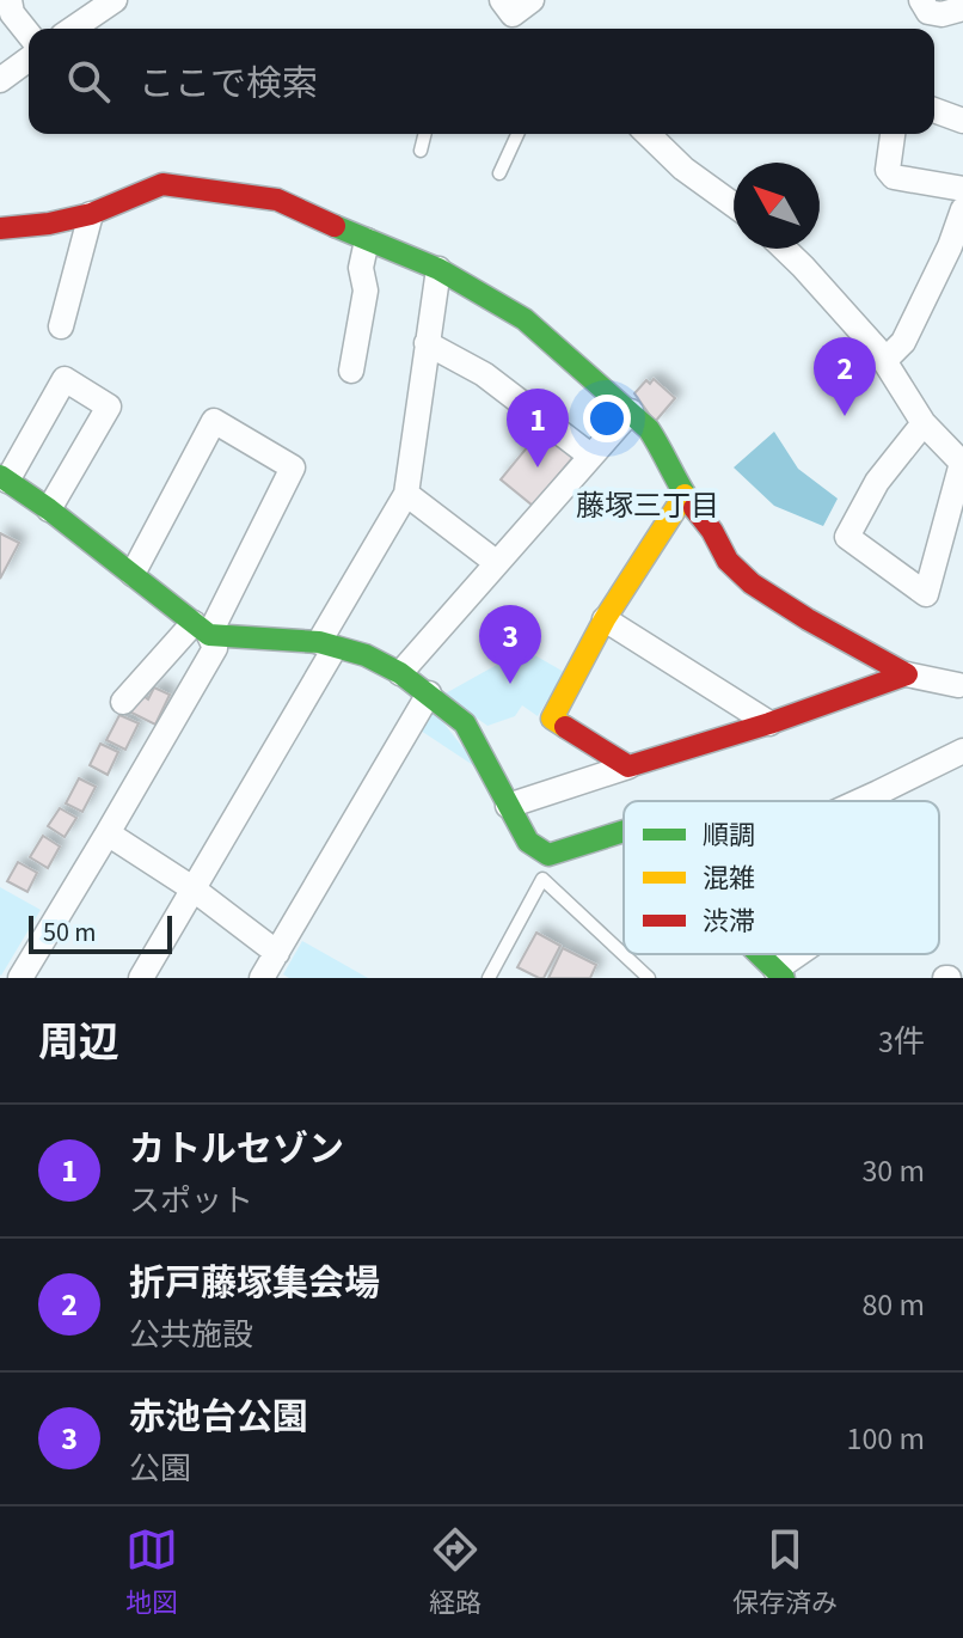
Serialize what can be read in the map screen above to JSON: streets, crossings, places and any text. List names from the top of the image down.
{
  "districts": ["藤塚三丁目"],
  "legend": ["順調", "混雑", "渋滞"],
  "scale_bar": "50 m",
  "north": "top left",
  "page": {
    "search": "ここで検索",
    "pins": ["2", "1", "3"],
    "scale": "50 m",
    "heading": ["周辺", "3件"],
    "list": [
      {
        "mark": "1",
        "name": "カトルセゾン",
        "note": "スポット",
        "value": "30 m"
      },
      {
        "mark": "2",
        "name": "折戸藤塚集会場",
        "note": "公共施設",
        "value": "80 m"
      },
      {
        "mark": "3",
        "name": "赤池台公園",
        "note": "公園",
        "value": "100 m"
      }
    ],
    "nav": ["地図", "経路", "保存済み"]
  }
}
